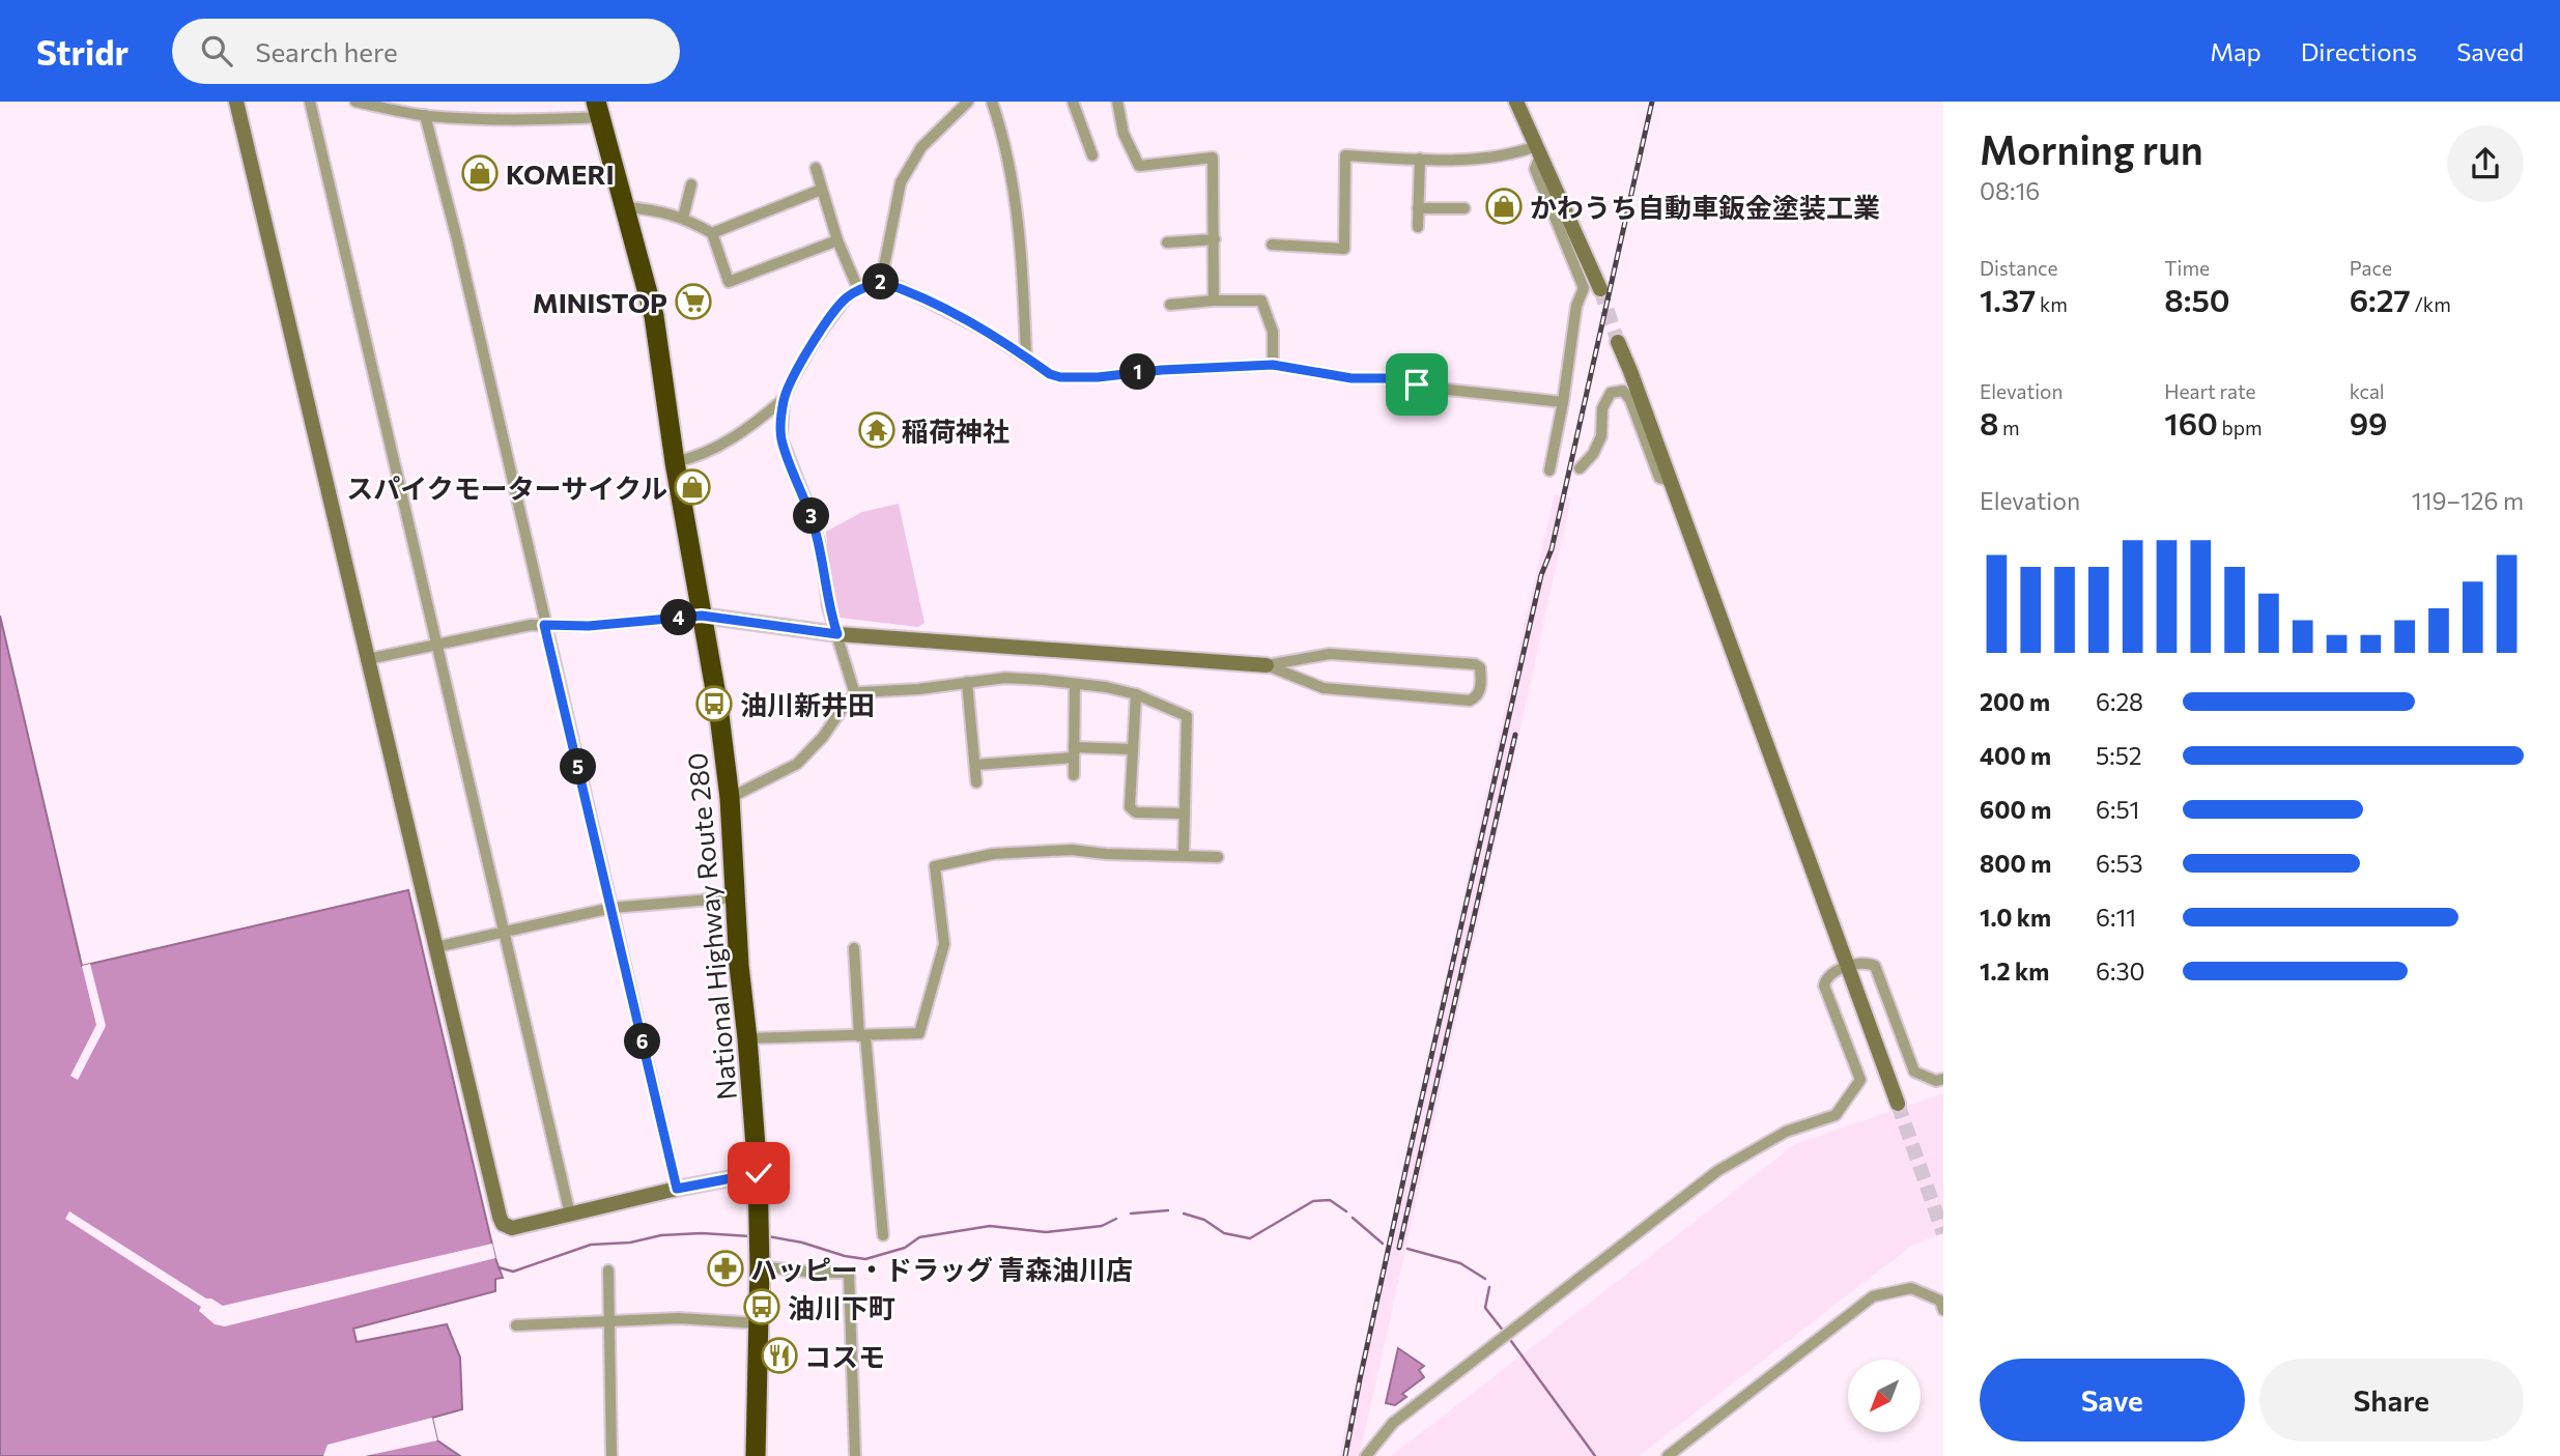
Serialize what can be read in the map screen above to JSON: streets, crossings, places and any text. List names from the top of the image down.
{
  "streets": {
    "highway": ["National Highway Route 280"]
  },
  "places": {
    "shop": ["KOMERI", "かわうち自動車鈑金塗装工業", "スパイクモーターサイクル"],
    "supermarket": ["MINISTOP"],
    "temple": ["稲荷神社"],
    "bus stop": ["油川新井田", "油川下町"],
    "pharmacy": ["ハッピー・ドラッグ 青森油川店"],
    "restaurant": ["コスモ"]
  },
  "north": "bottom left",
  "page": {
    "header": "Stridr",
    "search": "Search here",
    "nav": ["Map", "Directions", "Saved"],
    "heading": ["Morning run", "08:16"],
    "stats": [
      ["Distance", "1.37 km"],
      ["Time", "8:50"],
      ["Pace", "6:27 /km"],
      ["Elevation", "8 m"],
      ["Heart rate", "160 bpm"],
      ["kcal", "99"]
    ],
    "pins": [
      "2",
      "1",
      "3",
      "4",
      "5",
      "6"
    ],
    "chart": ["Elevation", "119–126 m"],
    "list": [
      {
        "name": "200 m",
        "note": "6:28"
      },
      {
        "name": "400 m",
        "note": "5:52"
      },
      {
        "name": "600 m",
        "note": "6:51"
      },
      {
        "name": "800 m",
        "note": "6:53"
      },
      {
        "name": "1.0 km",
        "note": "6:11"
      },
      {
        "name": "1.2 km",
        "note": "6:30"
      }
    ],
    "buttons": ["Save", "Share"]
  }
}
